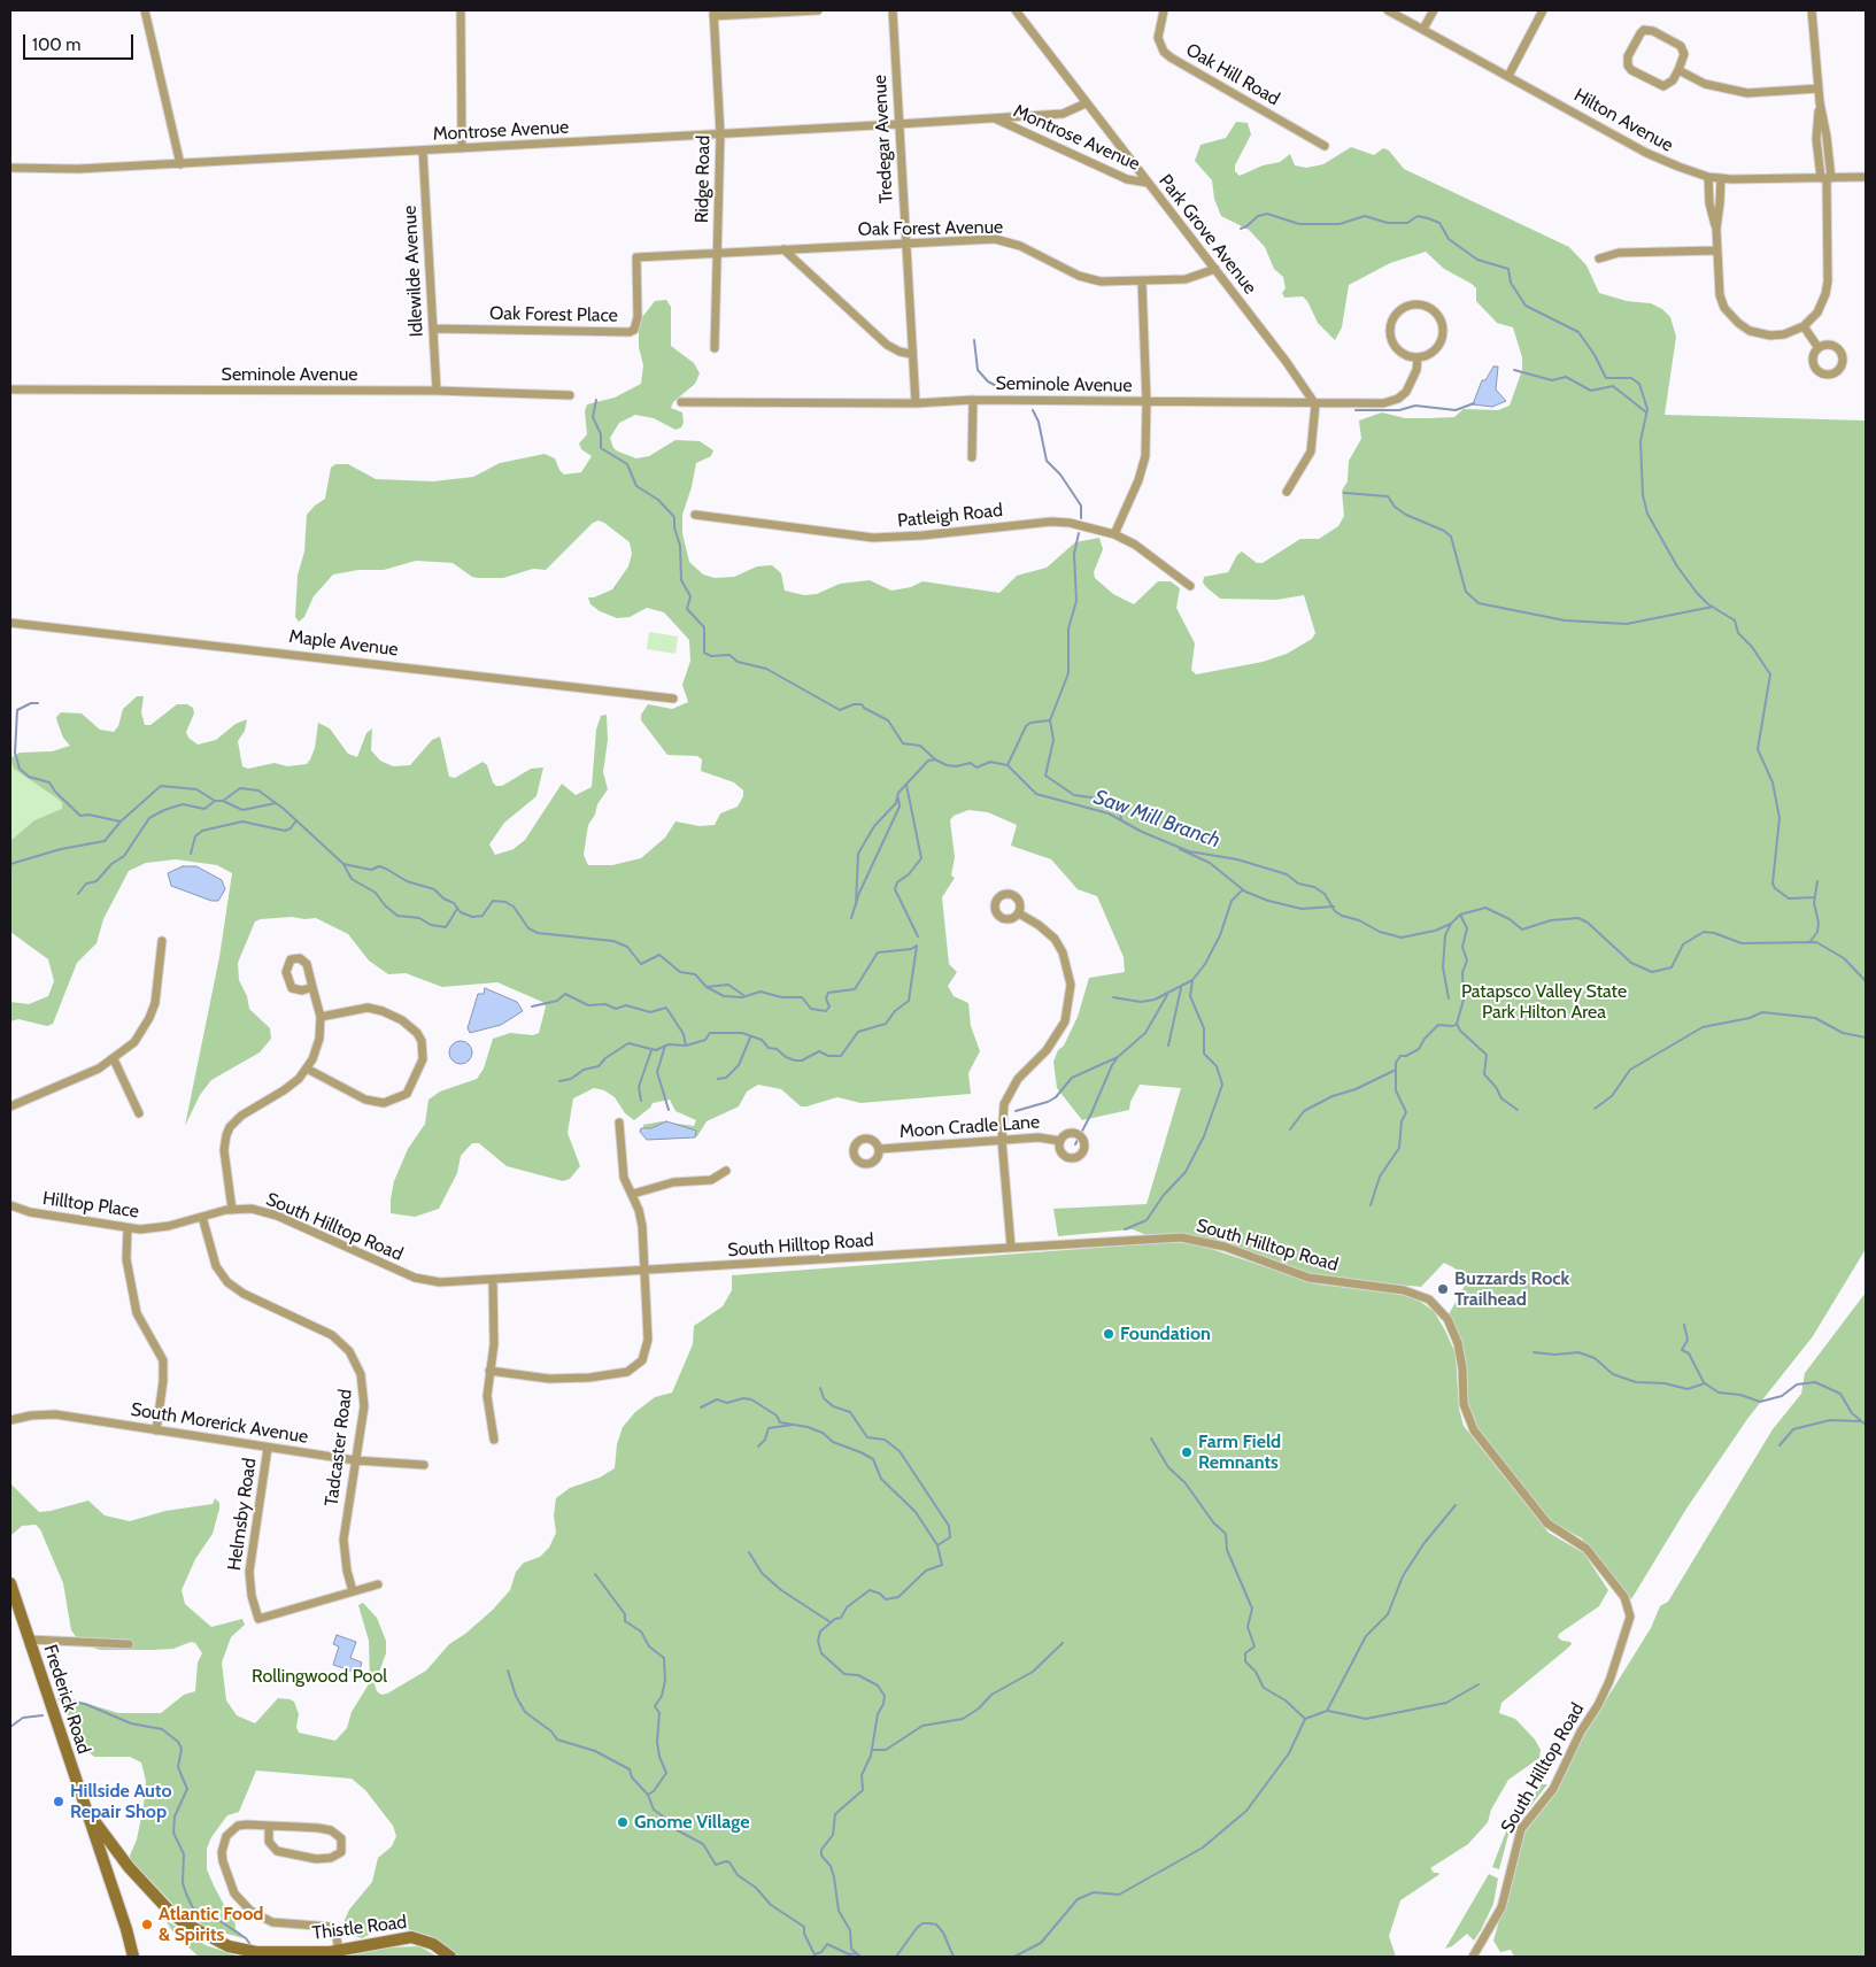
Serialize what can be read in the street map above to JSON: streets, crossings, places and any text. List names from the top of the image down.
{
  "streets": {
    "street": [
      "Oak Hill Road",
      "Hilton Avenue",
      "Montrose Avenue",
      "Tredegar Avenue",
      "Ridge Road",
      "Oak Forest Avenue",
      "Park Grove Avenue",
      "Idlewilde Avenue",
      "Oak Forest Place",
      "Seminole Avenue",
      "Patleigh Road",
      "Maple Avenue",
      "Moon Cradle Lane",
      "Hilltop Place",
      "South Hilltop Road",
      "South Morerick Avenue",
      "Tadcaster Road",
      "Helmsby Road",
      "Frederick Road",
      "Thistle Road"
    ]
  },
  "crossings": [
    ["Montrose Avenue", "Tredegar Avenue"],
    ["Montrose Avenue", "Ridge Road"],
    ["Montrose Avenue", "Park Grove Avenue"],
    ["Montrose Avenue", "Idlewilde Avenue"],
    ["Tredegar Avenue", "Oak Forest Avenue"],
    ["Tredegar Avenue", "Seminole Avenue"],
    ["Ridge Road", "Oak Forest Avenue"],
    ["Oak Forest Avenue", "Park Grove Avenue"],
    ["Oak Forest Avenue", "Oak Forest Place"],
    ["Park Grove Avenue", "Seminole Avenue"],
    ["Idlewilde Avenue", "Oak Forest Place"],
    ["Idlewilde Avenue", "Seminole Avenue"],
    ["Hilltop Place", "South Hilltop Road"],
    ["Hilltop Place", "Tadcaster Road"],
    ["South Hilltop Road", "Tadcaster Road"],
    ["South Morerick Avenue", "Tadcaster Road"],
    ["South Morerick Avenue", "Helmsby Road"],
    ["Tadcaster Road", "Helmsby Road"],
    ["Frederick Road", "Thistle Road"]
  ],
  "water": ["Saw Mill Branch"],
  "parks": ["Patapsco Valley State Park Hilton Area", "Rollingwood Pool"],
  "places": [
    "Buzzards Rock Trailhead",
    "Foundation",
    "Farm Field Remnants",
    "Hillside Auto Repair Shop",
    "Gnome Village",
    "Atlantic Food & Spirits"
  ],
  "scale_bar": "100 m"
}
